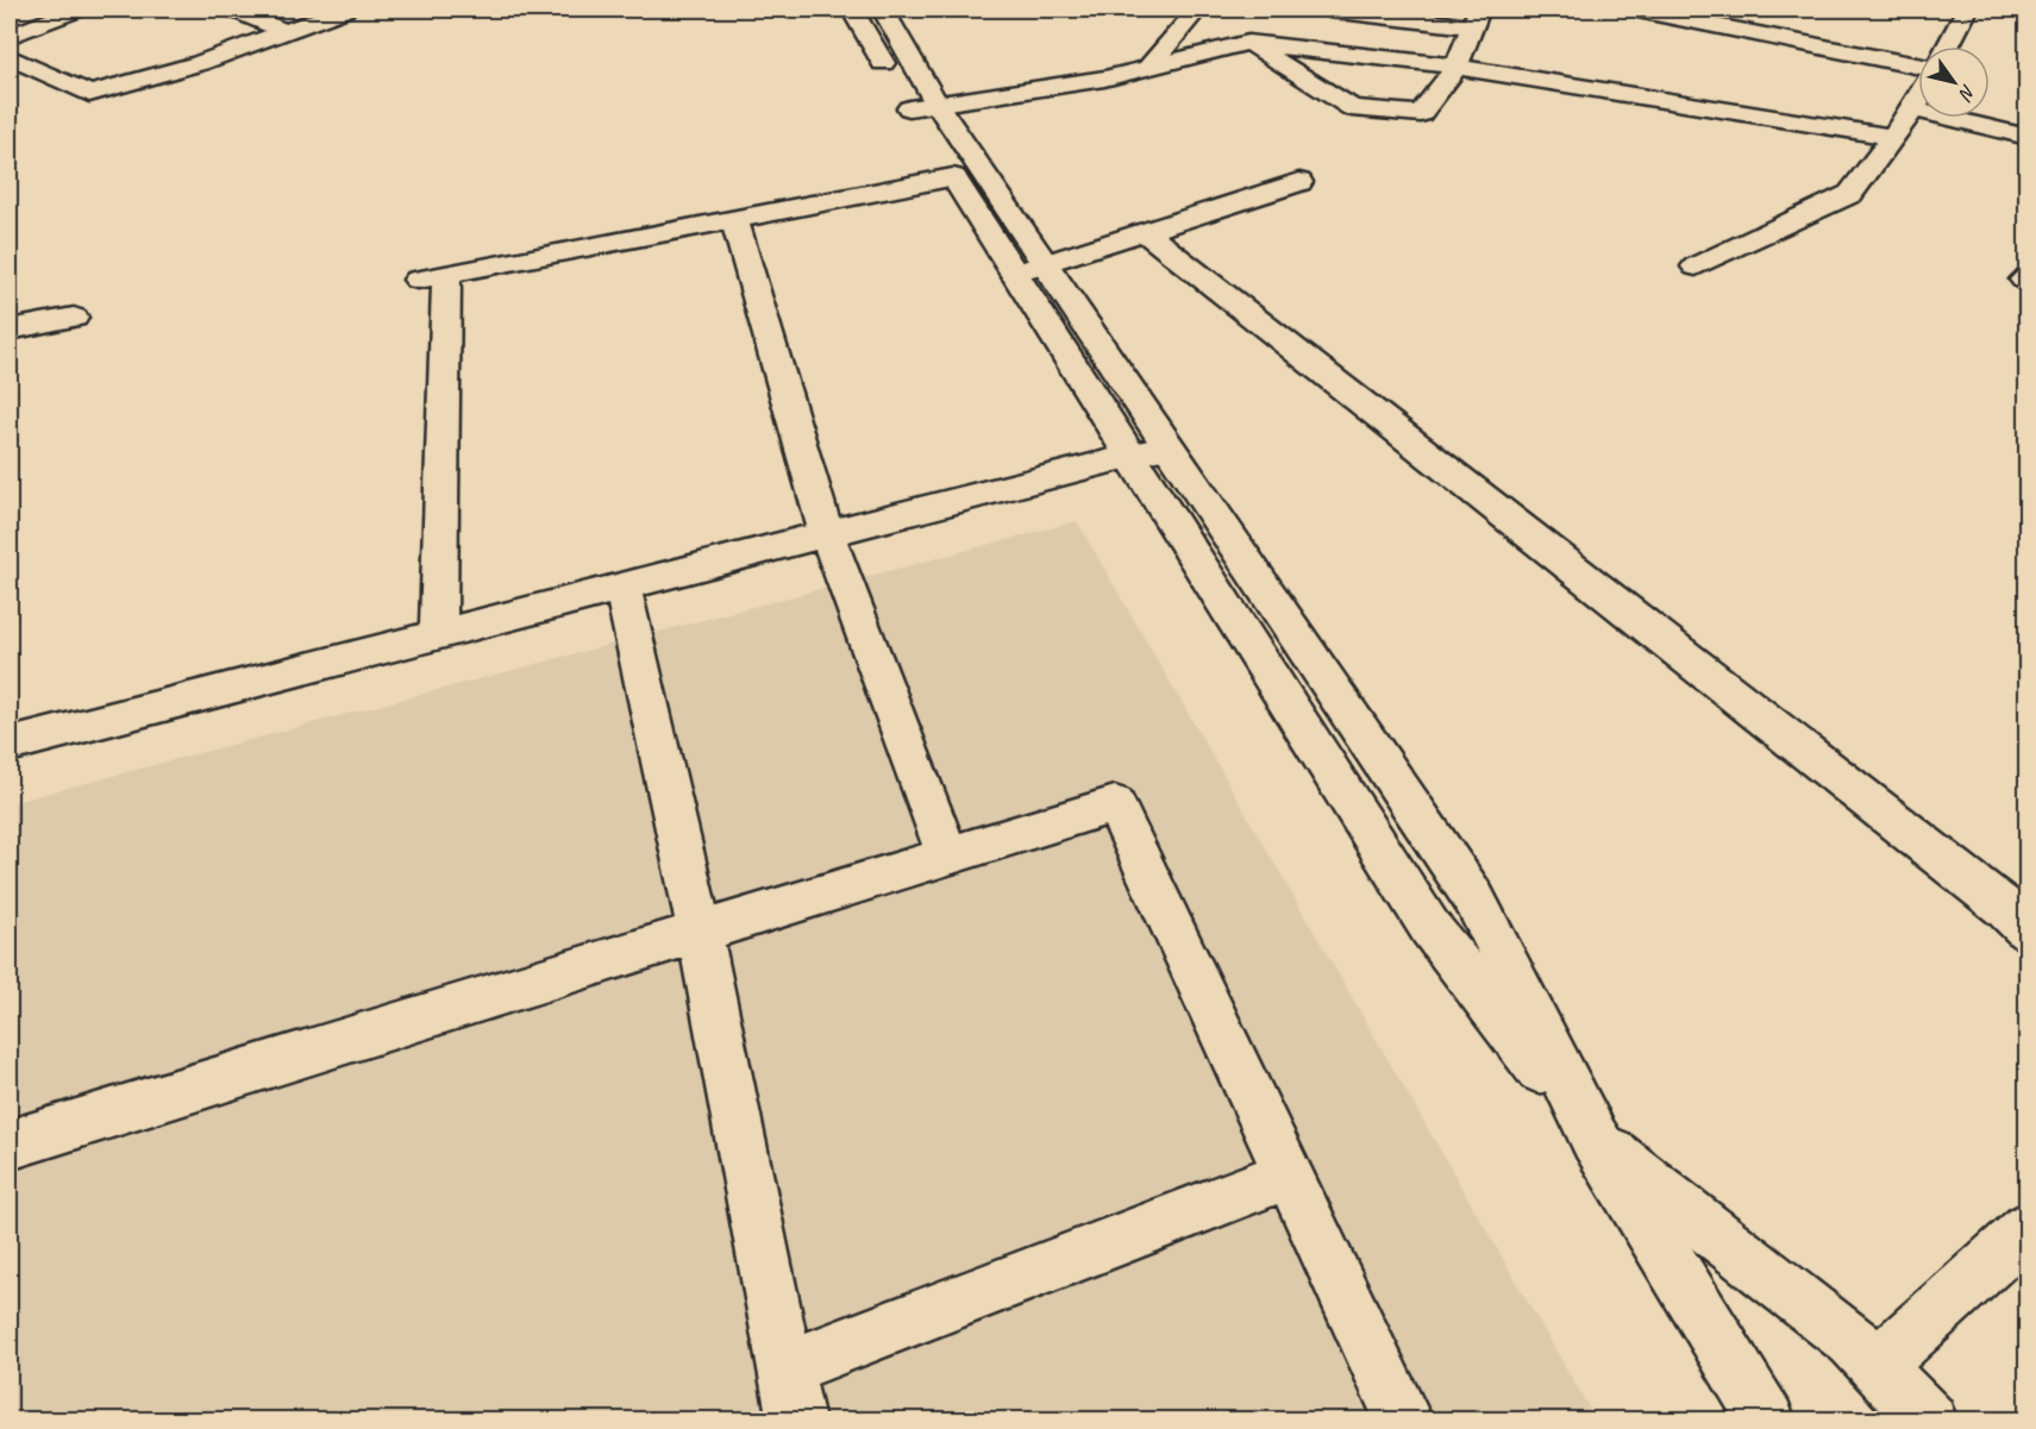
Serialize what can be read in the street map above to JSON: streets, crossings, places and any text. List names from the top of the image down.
{
  "north": "bottom right"
}
